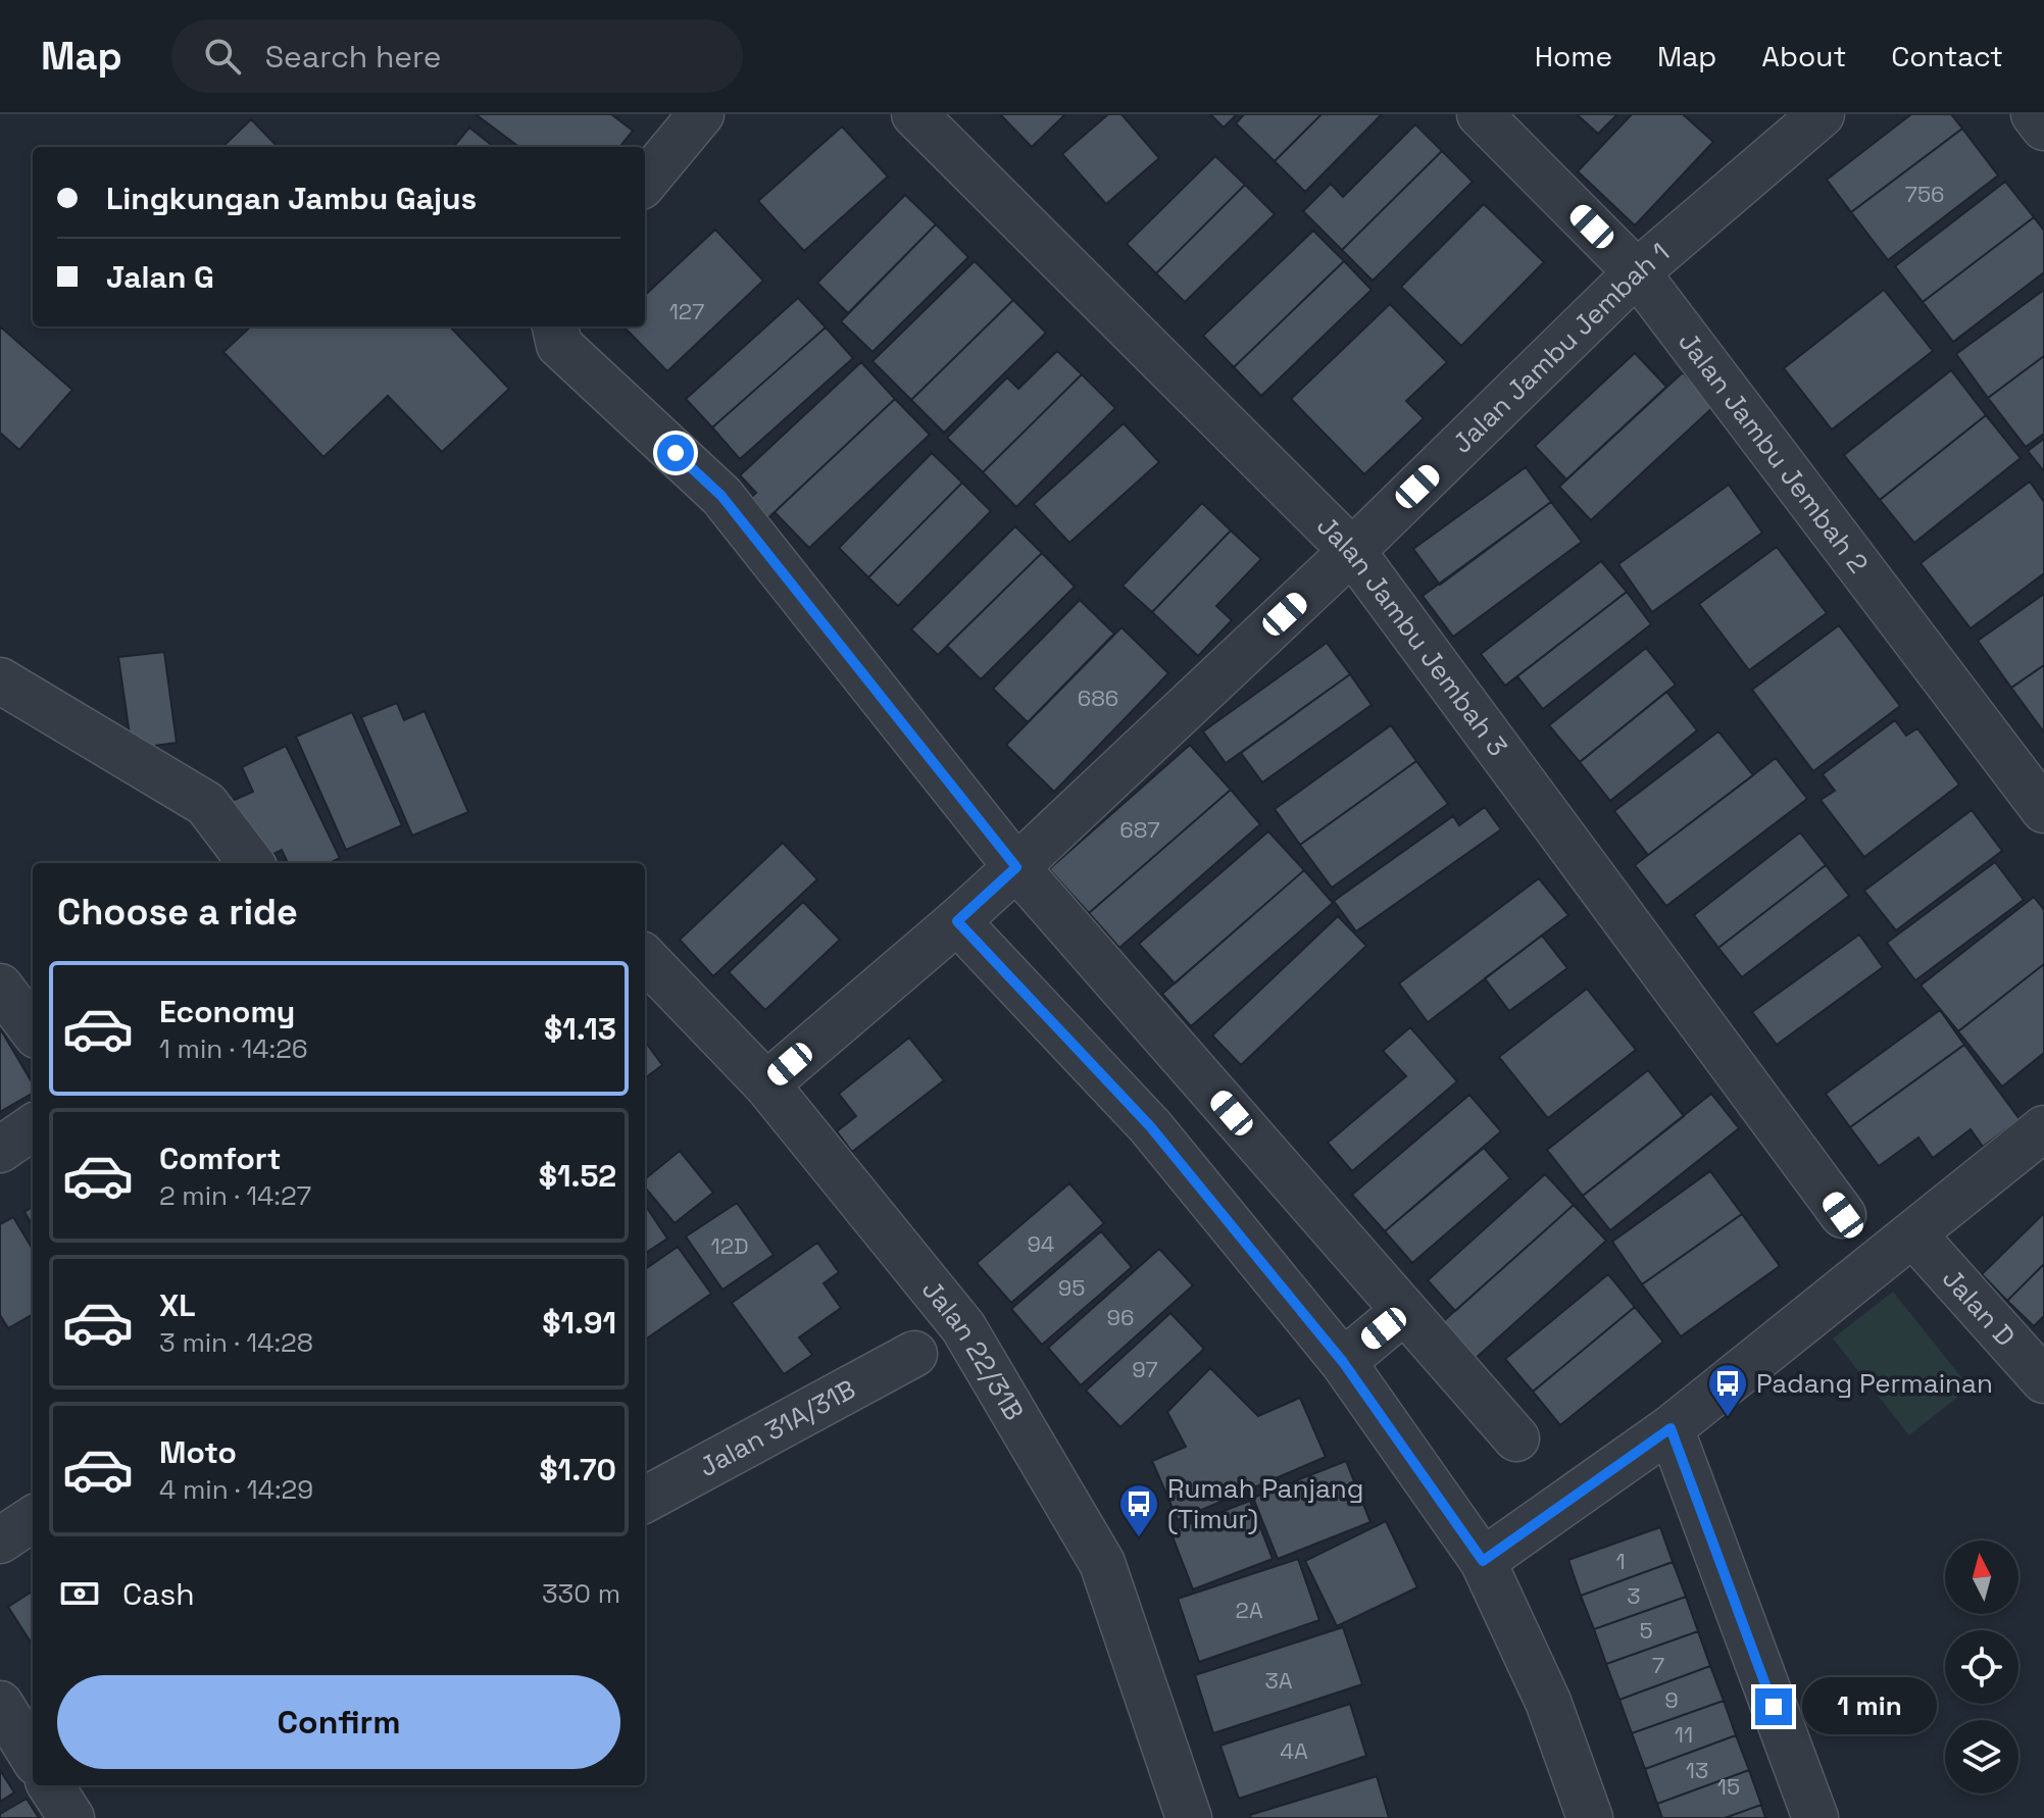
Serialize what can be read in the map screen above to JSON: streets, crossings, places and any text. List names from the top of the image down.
{
  "streets": {
    "street": [
      "Jalan Jambu Jembah 1",
      "Jalan Jambu Jembah 2",
      "Jalan Jambu Jembah 3",
      "Jalan D",
      "Jalan 22/31B",
      "Jalan 31A/31B"
    ]
  },
  "crossings": [
    ["Jalan Jambu Jembah 1", "Jalan Jambu Jembah 2"],
    ["Jalan Jambu Jembah 1", "Jalan Jambu Jembah 3"],
    ["Jalan Jambu Jembah 1", "Jalan 22/31B"]
  ],
  "places": {
    "bus stop": ["Padang Permainan", "Rumah Panjang (Timur)"]
  },
  "house_numbers": [
    "756",
    "127",
    "686",
    "687",
    "94",
    "12D",
    "95",
    "96",
    "97",
    "1",
    "3",
    "2A",
    "5",
    "7",
    "3A",
    "9",
    "11",
    "4A",
    "13",
    "15"
  ],
  "north": "top",
  "page": {
    "header": "Map",
    "search": "Search here",
    "nav": [
      "Home",
      "Map",
      "About",
      "Contact"
    ],
    "banner": ["Lingkungan Jambu Gajus", "Jalan G"],
    "heading": "Choose a ride",
    "list": [
      {
        "name": "Economy",
        "note": "1 min · 14:26",
        "value": "$1.13"
      },
      {
        "name": "Comfort",
        "note": "2 min · 14:27",
        "value": "$1.52"
      },
      {
        "name": "XL",
        "note": "3 min · 14:28",
        "value": "$1.91"
      },
      {
        "name": "Moto",
        "note": "4 min · 14:29",
        "value": "$1.70"
      }
    ],
    "pay": ["Cash", "330 m"],
    "buttons": "Confirm",
    "bubble": "1 min"
  }
}
